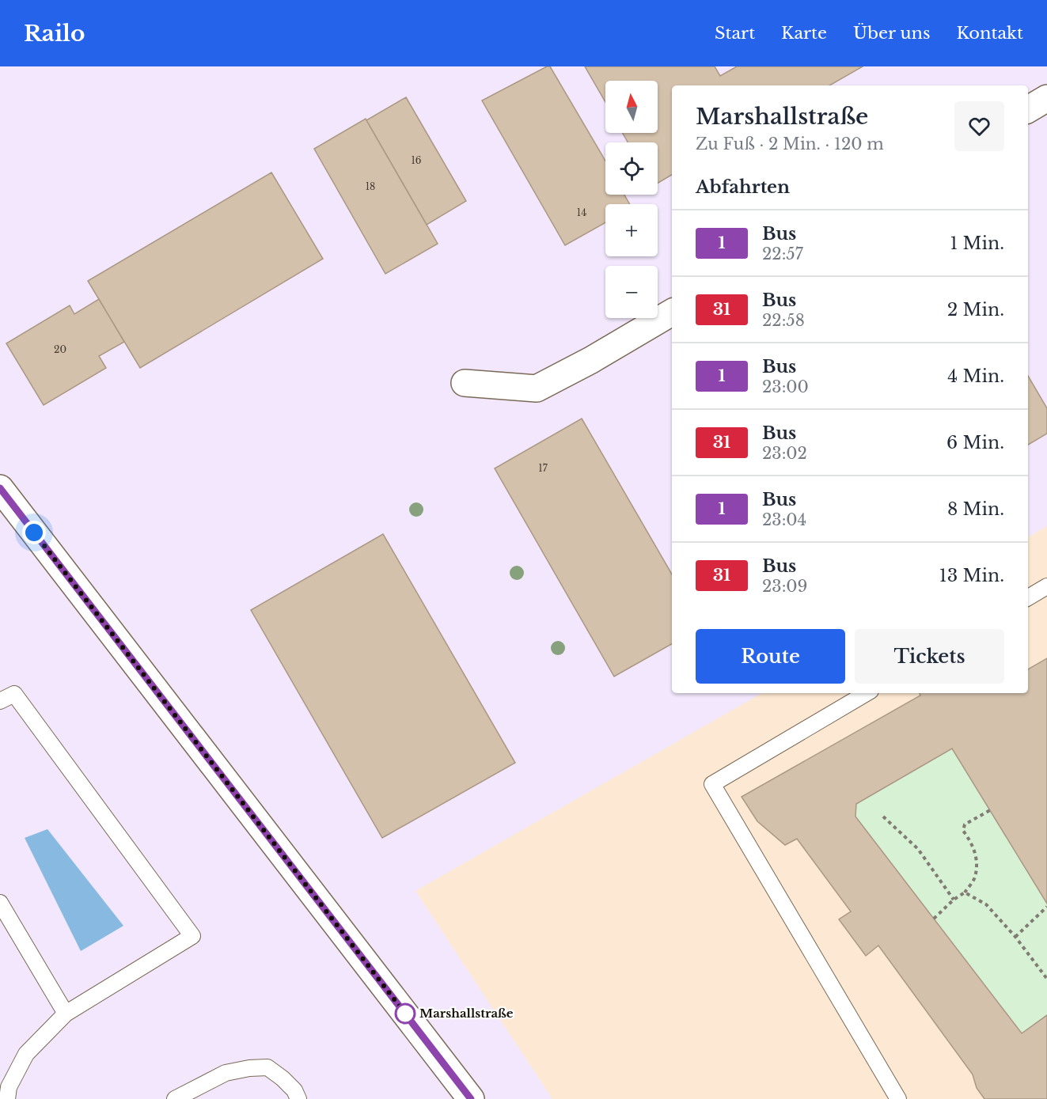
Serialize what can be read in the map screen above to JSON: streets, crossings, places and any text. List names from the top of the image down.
{
  "places": ["Marshallstraße"],
  "lines": ["bus line 1"],
  "house_numbers": [
    "16",
    "18",
    "14",
    "20",
    "17"
  ],
  "north": "top",
  "page": {
    "header": "Railo",
    "nav": [
      "Start",
      "Karte",
      "Über uns",
      "Kontakt"
    ],
    "map_buttons": ["+", "−"],
    "heading": [
      ["Marshallstraße", "Zu Fuß · 2 Min. · 120 m"],
      "Abfahrten"
    ],
    "list": [
      {
        "mark": "1",
        "name": "Bus",
        "note": "22:57",
        "value": "1 Min."
      },
      {
        "mark": "31",
        "name": "Bus",
        "note": "22:58",
        "value": "2 Min."
      },
      {
        "mark": "1",
        "name": "Bus",
        "note": "23:00",
        "value": "4 Min."
      },
      {
        "mark": "31",
        "name": "Bus",
        "note": "23:02",
        "value": "6 Min."
      },
      {
        "mark": "1",
        "name": "Bus",
        "note": "23:04",
        "value": "8 Min."
      },
      {
        "mark": "31",
        "name": "Bus",
        "note": "23:09",
        "value": "13 Min."
      }
    ],
    "buttons": ["Route", "Tickets"]
  }
}
